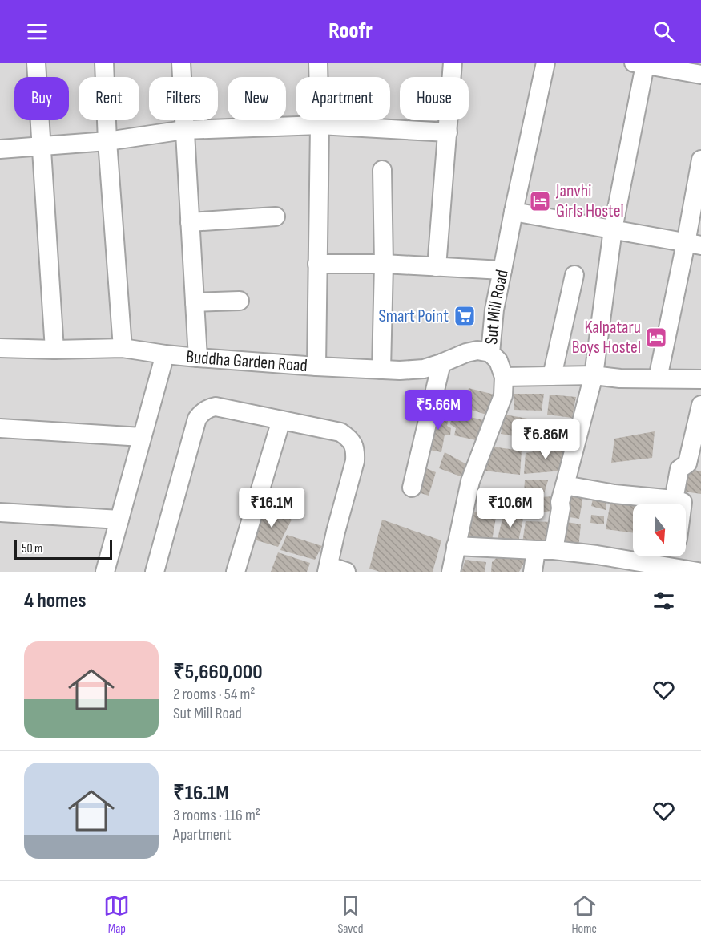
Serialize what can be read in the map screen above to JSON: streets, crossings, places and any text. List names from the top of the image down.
{
  "streets": {
    "street": ["Sut Mill Road", "Buddha Garden Road"]
  },
  "crossings": [
    ["Sut Mill Road", "Buddha Garden Road"]
  ],
  "places": {
    "hotel": ["Janvhi Girls Hostel", "Kalpataru Boys Hostel"],
    "supermarket": ["Smart Point"]
  },
  "scale_bar": "50 m",
  "north": "bottom",
  "page": {
    "header": "Roofr",
    "chip": [
      "Buy",
      "Rent",
      "Filters",
      "New",
      "Apartment",
      "House"
    ],
    "price": [
      "₹5.66M",
      "₹6.86M",
      "₹16.1M",
      "₹10.6M"
    ],
    "scale": "50 m",
    "heading": "4 homes",
    "list": [
      {
        "name": "₹5,660,000",
        "note": "2 rooms · 54 m² · Sut Mill Road"
      },
      {
        "name": "₹16.1M",
        "note": "3 rooms · 116 m² · Apartment"
      }
    ],
    "tabs": ["Map", "Saved", "Home"]
  }
}
